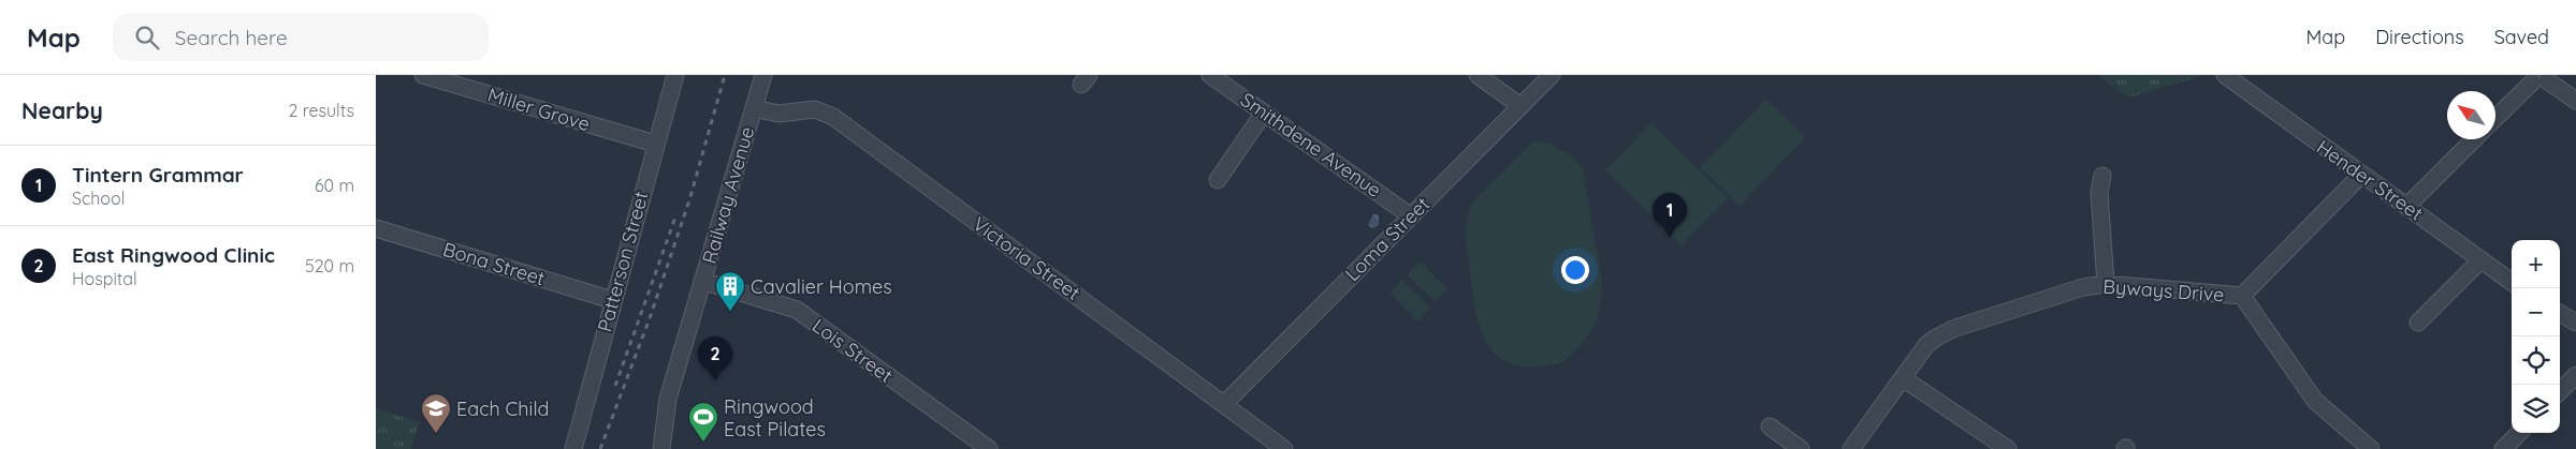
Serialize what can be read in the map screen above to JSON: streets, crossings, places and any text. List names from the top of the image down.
{
  "streets": {
    "street": [
      "Miller Grove",
      "Smithdene Avenue",
      "Hender Street",
      "Railway Avenue",
      "Loma Street",
      "Victoria Street",
      "Patterson Street",
      "Bona Street",
      "Byways Drive",
      "Lois Street"
    ]
  },
  "crossings": [
    ["Miller Grove", "Patterson Street"],
    ["Smithdene Avenue", "Loma Street"],
    ["Railway Avenue", "Victoria Street"],
    ["Railway Avenue", "Lois Street"],
    ["Loma Street", "Victoria Street"],
    ["Patterson Street", "Bona Street"]
  ],
  "places": {
    "building": ["Cavalier Homes"],
    "school or university": ["Each Child"],
    "sports": ["Ringwood East Pilates"]
  },
  "north": "top left",
  "page": {
    "header": "Map",
    "search": "Search here",
    "nav": ["Map", "Directions", "Saved"],
    "heading": ["Nearby", "2 results"],
    "list": [
      {
        "mark": "1",
        "name": "Tintern Grammar",
        "note": "School",
        "value": "60 m"
      },
      {
        "mark": "2",
        "name": "East Ringwood Clinic",
        "note": "Hospital",
        "value": "520 m"
      }
    ],
    "pins": ["1", "2"],
    "map_buttons": ["+", "−"]
  }
}
